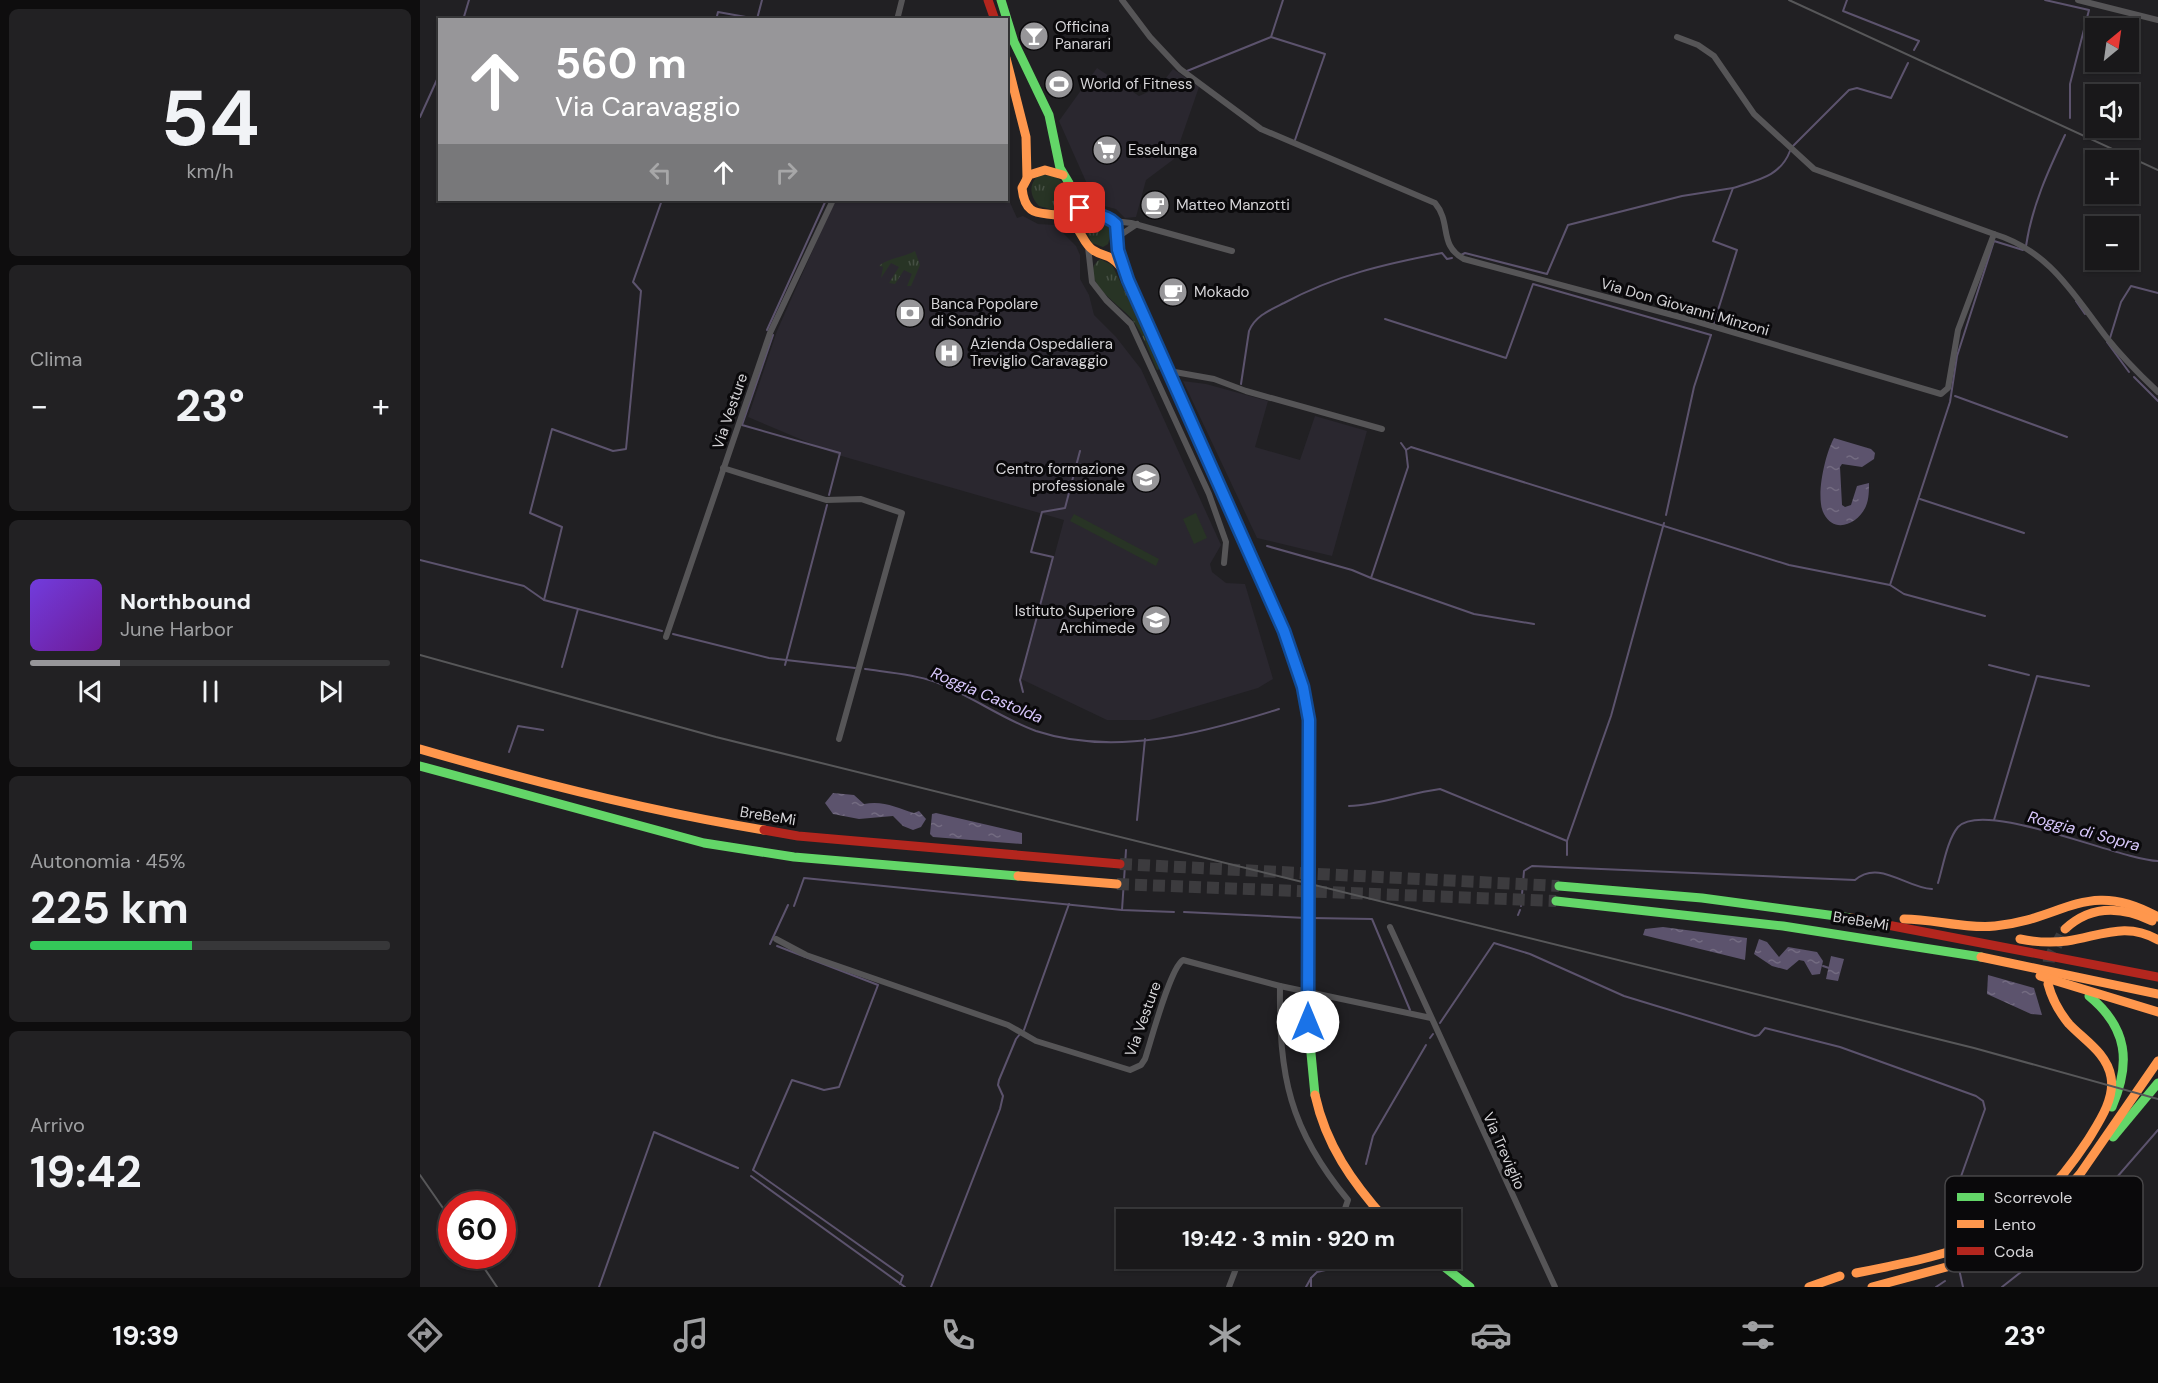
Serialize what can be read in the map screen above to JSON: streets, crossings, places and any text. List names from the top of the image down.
{
  "streets": {
    "main road": ["BreBeMi"],
    "street": ["Via Don Giovanni Minzoni", "Via Vesture", "Via Treviglio"]
  },
  "crossings": [
    ["Via Vesture", "Via Treviglio"]
  ],
  "water": ["Roggia Castolda", "Roggia di Sopra"],
  "places": {
    "bar": ["Officina Panarari"],
    "sports": ["World of Fitness"],
    "supermarket": ["Esselunga"],
    "cafe": ["Matteo Manzotti", "Mokado"],
    "bank": ["Banca Popolare di Sondrio"],
    "hospital": ["Azienda Ospedaliera Treviglio Caravaggio"],
    "school or university": ["Centro formazione professionale", "Istituto Superiore Archimede"]
  },
  "legend": ["Scorrevole", "Lento", "Coda"],
  "north": "top right",
  "page": {
    "tile": [
      ["54", "km/h"],
      "Clima",
      ["Autonomia · 45%", "225 km"],
      ["Arrivo", "19:42"]
    ],
    "map_buttons": ["+", "−"],
    "turn": ["560 m", "Via Caravaggio"],
    "heat": ["−", "23°", "+"],
    "song": ["Northbound", "June Harbor"],
    "limit": "60",
    "trip": "19:42 · 3 min · 920 m",
    "tabs": ["19:39", "23°"]
  }
}
